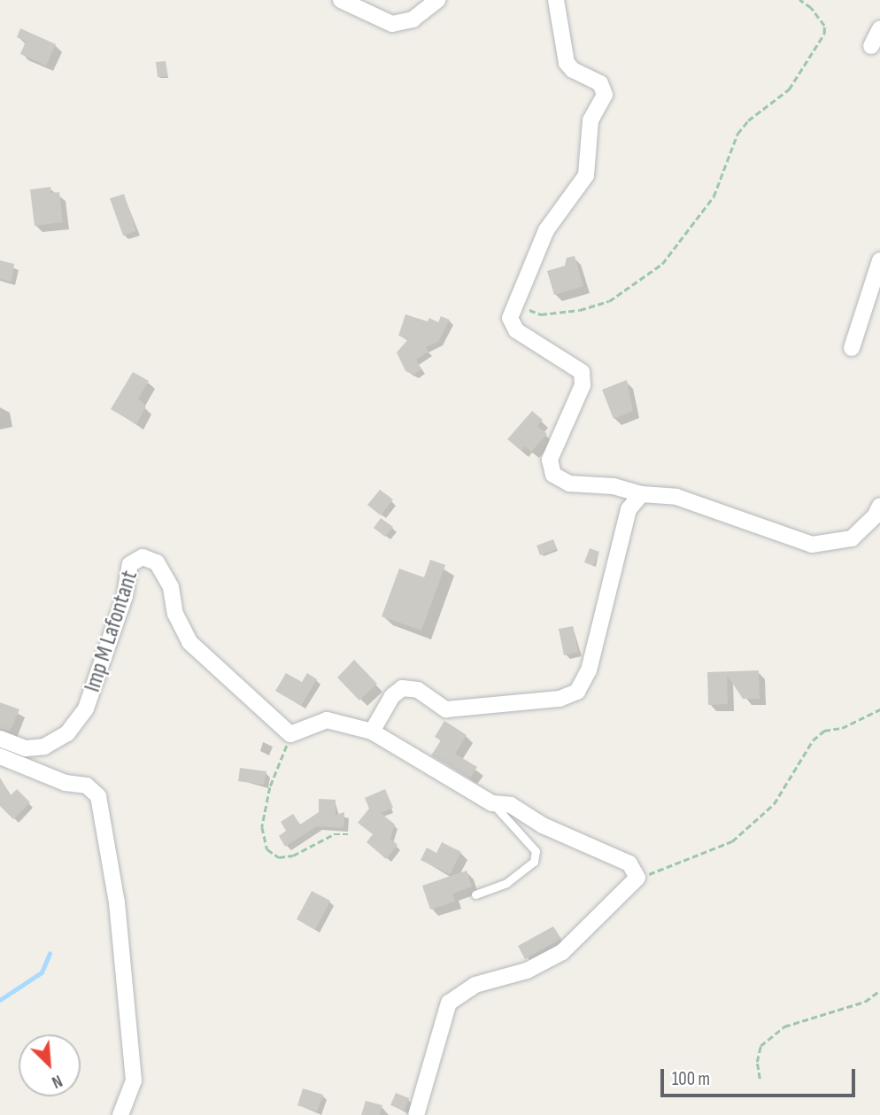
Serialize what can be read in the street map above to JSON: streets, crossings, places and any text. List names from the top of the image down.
{
  "streets": {
    "street": ["Imp M Lafontant"]
  },
  "scale_bar": "100 m",
  "north": "bottom right"
}
